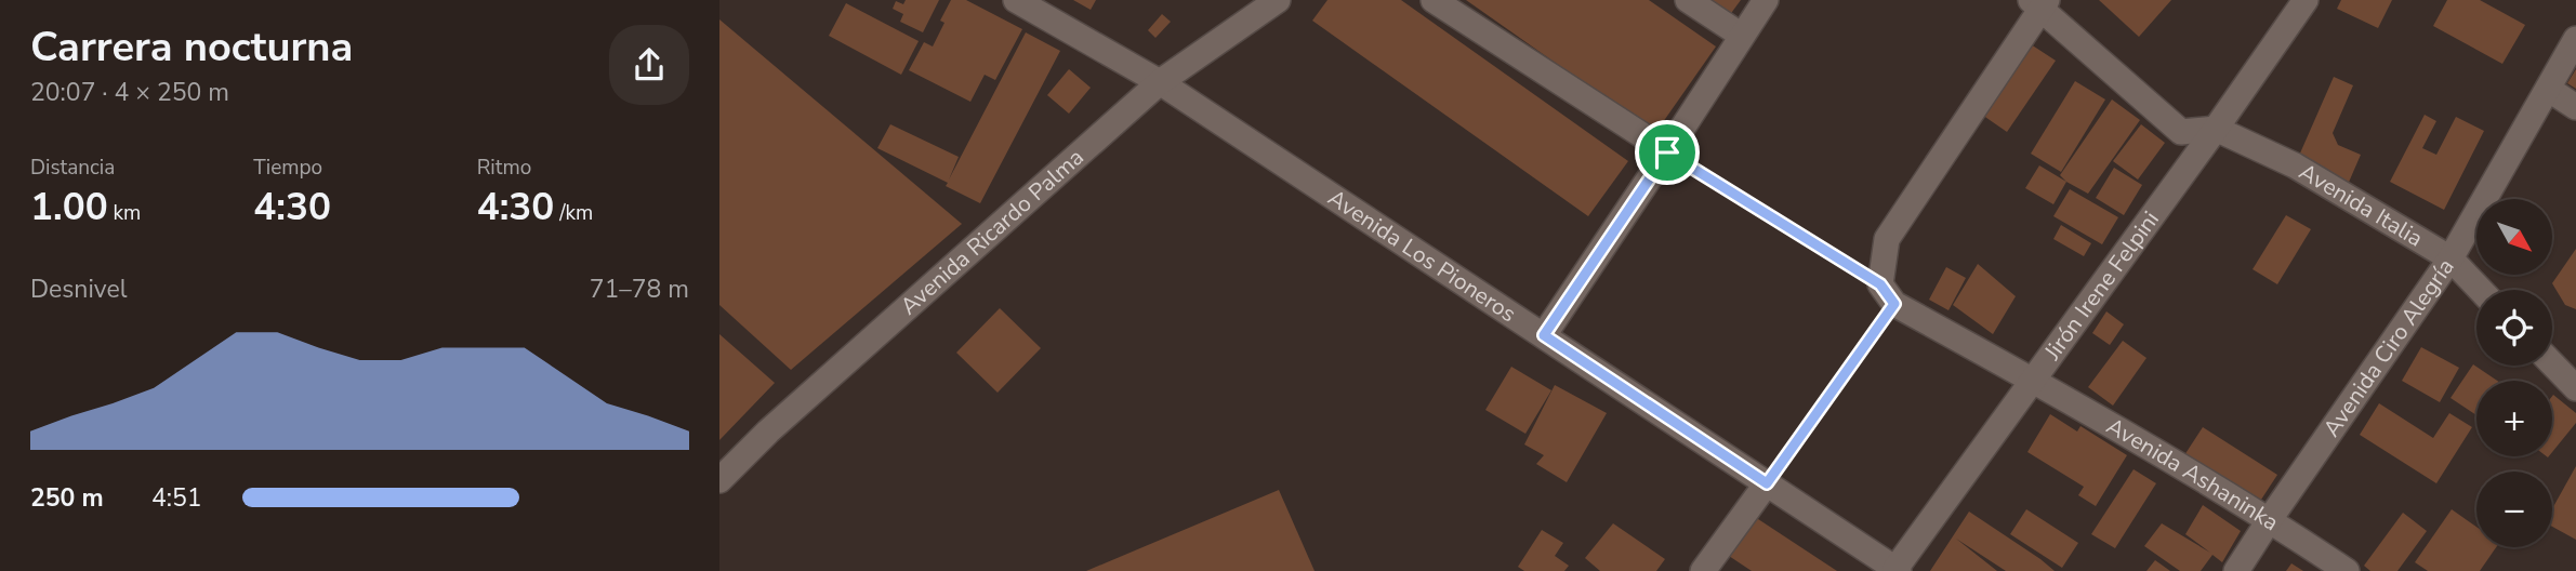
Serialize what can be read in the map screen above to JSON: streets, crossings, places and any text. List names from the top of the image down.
{
  "streets": {
    "street": [
      "Avenida Italia",
      "Avenida Ricardo Palma",
      "Avenida Los Pioneros",
      "Jirón Irene Felpini",
      "Avenida Ciro Alegría",
      "Avenida Ashaninka"
    ]
  },
  "crossings": [
    ["Avenida Italia", "Jirón Irene Felpini"],
    ["Avenida Italia", "Avenida Ciro Alegría"],
    ["Avenida Ricardo Palma", "Avenida Los Pioneros"],
    ["Avenida Los Pioneros", "Jirón Irene Felpini"],
    ["Jirón Irene Felpini", "Avenida Ashaninka"],
    ["Avenida Ciro Alegría", "Avenida Ashaninka"]
  ],
  "north": "bottom right",
  "page": {
    "heading": ["Carrera nocturna", "20:07 · 4 × 250 m"],
    "stats": [
      ["Distancia", "1.00 km"],
      ["Tiempo", "4:30"],
      ["Ritmo", "4:30 /km"]
    ],
    "map_buttons": ["+", "−"],
    "chart": ["Desnivel", "71–78 m"],
    "list": [
      {
        "name": "250 m",
        "note": "4:51"
      }
    ]
  }
}
